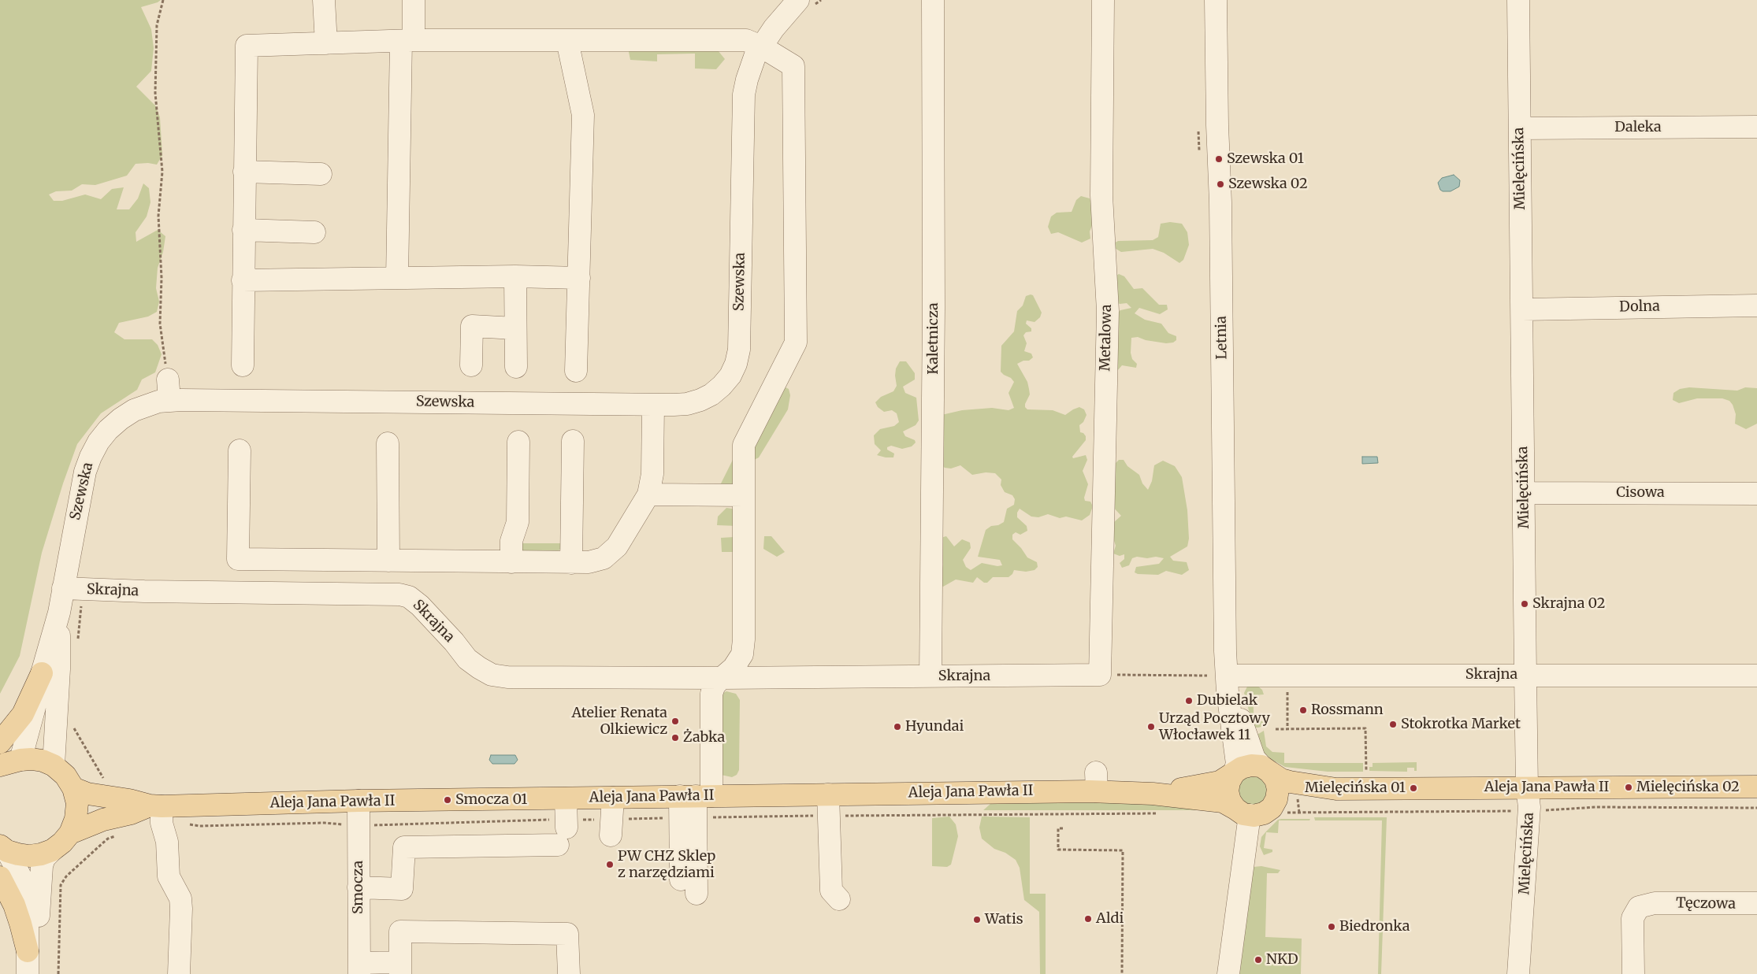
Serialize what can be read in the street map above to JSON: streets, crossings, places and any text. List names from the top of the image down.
{
  "streets": {
    "main road": ["Aleja Jana Pawła II"],
    "street": [
      "Daleka",
      "Mielęcińska",
      "Szewska",
      "Dolna",
      "Metalowa",
      "Letnia",
      "Kaletnicza",
      "Cisowa",
      "Skrajna",
      "Smocza",
      "Tęczowa"
    ]
  },
  "crossings": [
    ["Daleka", "Mielęcińska"],
    ["Mielęcińska", "Dolna"],
    ["Mielęcińska", "Cisowa"],
    ["Mielęcińska", "Skrajna"],
    ["Mielęcińska", "Aleja Jana Pawła II"],
    ["Szewska", "Skrajna"],
    ["Metalowa", "Skrajna"],
    ["Letnia", "Skrajna"],
    ["Letnia", "Aleja Jana Pawła II"],
    ["Kaletnicza", "Skrajna"],
    ["Aleja Jana Pawła II", "Smocza"]
  ],
  "places": [
    "Szewska 01",
    "Szewska 02",
    "Skrajna 02",
    "Dubielak",
    "Rossmann",
    "Atelier Renata Olkiewicz",
    "Stokrotka Market",
    "Hyundai",
    "Urząd Pocztowy Włocławek 11",
    "Żabka",
    "Mielęcińska 02",
    "Mielęcińska 01",
    "Smocza 01",
    "PW CHZ Sklep z narzędziami",
    "Aldi",
    "Watis",
    "Biedronka",
    "NKD"
  ]
}
